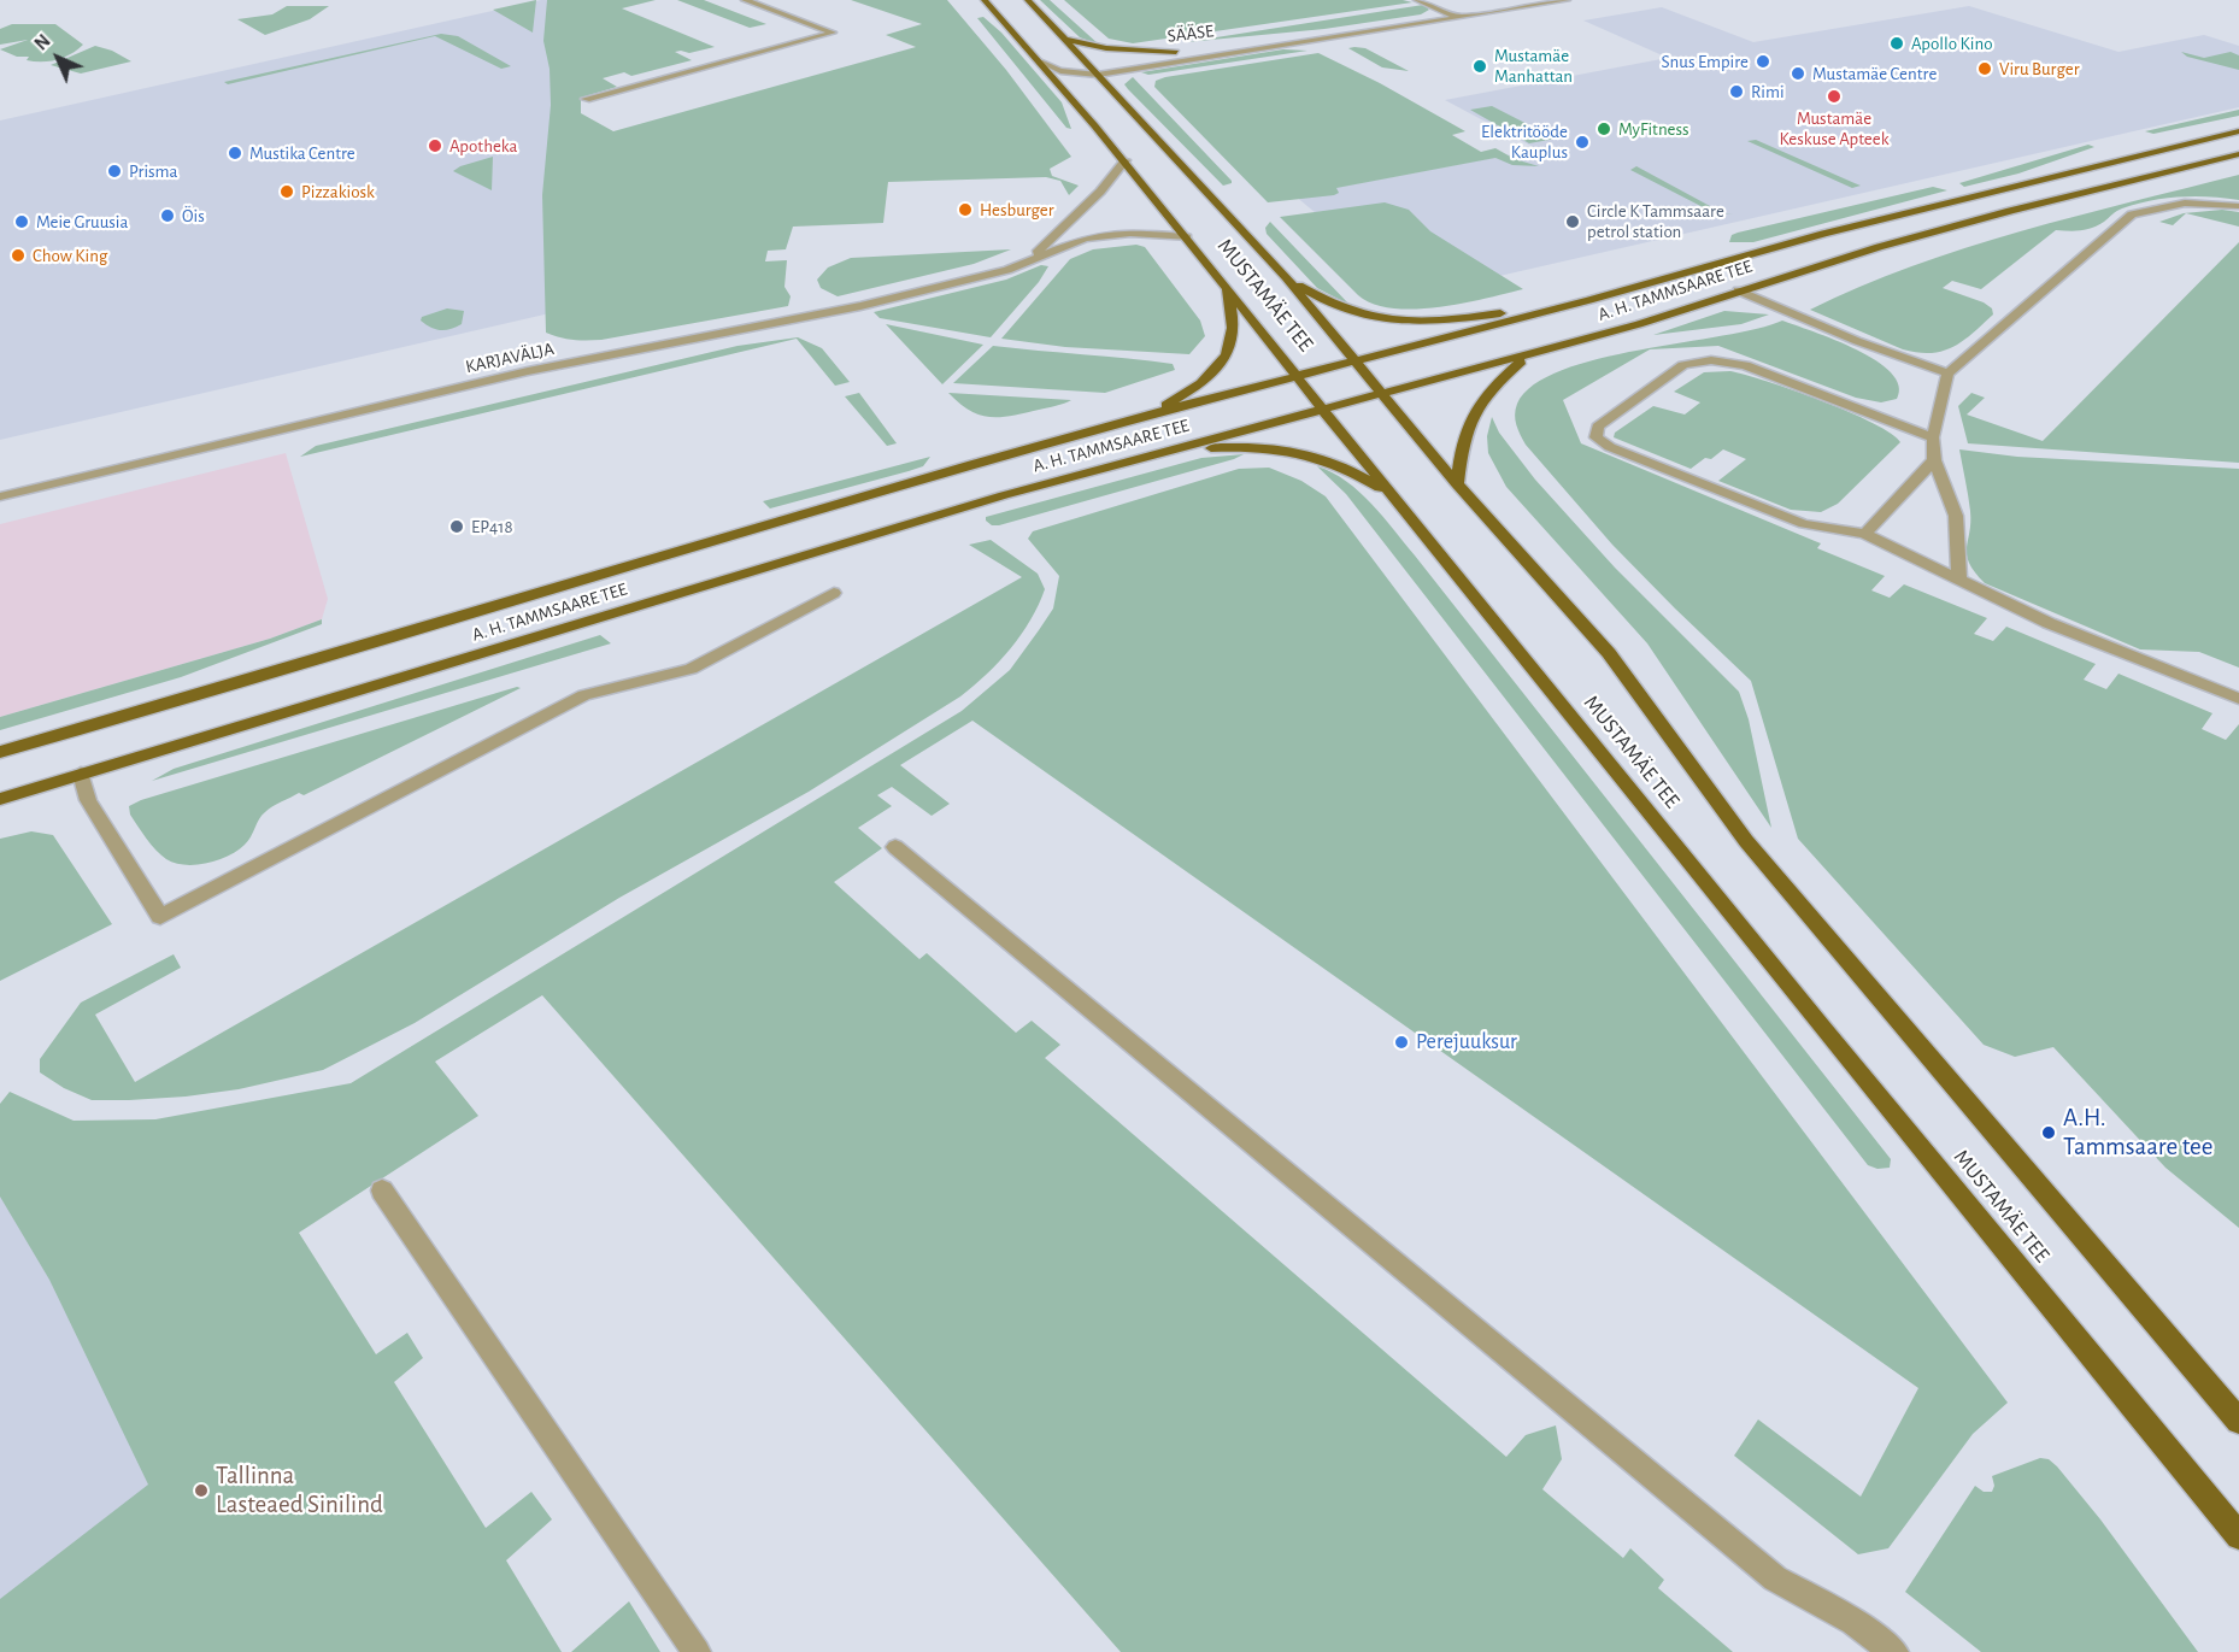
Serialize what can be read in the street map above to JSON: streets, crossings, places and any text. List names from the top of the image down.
{
  "streets": {
    "main road": ["A. H. TAMMSAARE TEE", "MUSTAMÄE TEE"],
    "street": ["SÄÄSE", "KARJAVÄLJA"]
  },
  "crossings": [
    ["SÄÄSE", "MUSTAMÄE TEE"],
    ["A. H. TAMMSAARE TEE", "MUSTAMÄE TEE"],
    ["MUSTAMÄE TEE", "KARJAVÄLJA"]
  ],
  "places": [
    "Apollo Kino",
    "Snus Empire",
    "Mustamäe Manhattan",
    "Viru Burger",
    "Mustamäe Centre",
    "Rimi",
    "Mustamäe Keskuse Apteek",
    "MyFitness",
    "Elektritööde Kauplus",
    "Apotheka",
    "Mustika Centre",
    "Prisma",
    "Pizzakiosk",
    "Hesburger",
    "Öis",
    "Meie Gruusia",
    "Circle K Tammsaare petrol station",
    "Chow King",
    "EP418",
    "Perejuuksur",
    "A.H. Tammsaare tee",
    "Tallinna Lasteaed Sinilind"
  ],
  "north": "top left"
}
